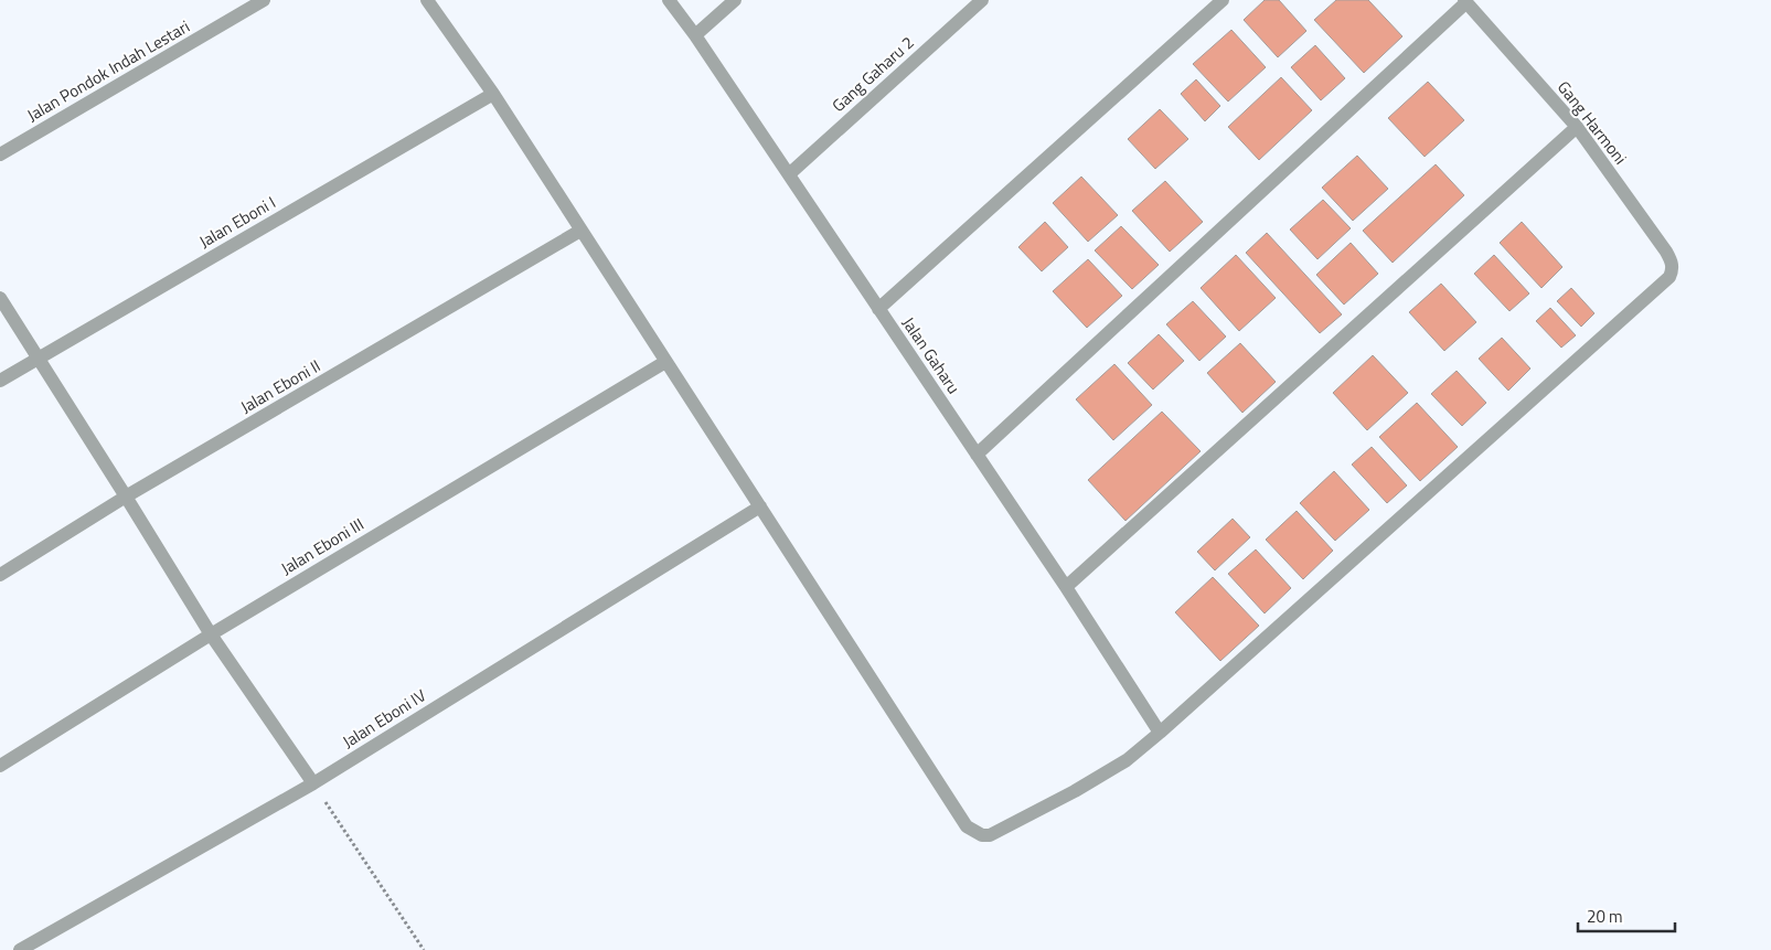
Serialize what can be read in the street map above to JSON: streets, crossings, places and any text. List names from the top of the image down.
{
  "streets": {
    "street": [
      "Jalan Pondok Indah Lestari",
      "Gang Gaharu 2",
      "Gang Harmoni",
      "Jalan Eboni I",
      "Jalan Gaharu",
      "Jalan Eboni II",
      "Jalan Eboni III",
      "Jalan Eboni IV"
    ]
  },
  "crossings": [
    ["Gang Gaharu 2", "Jalan Gaharu"],
    ["Gang Harmoni", "Jalan Gaharu"]
  ],
  "scale_bar": "20 m"
}
